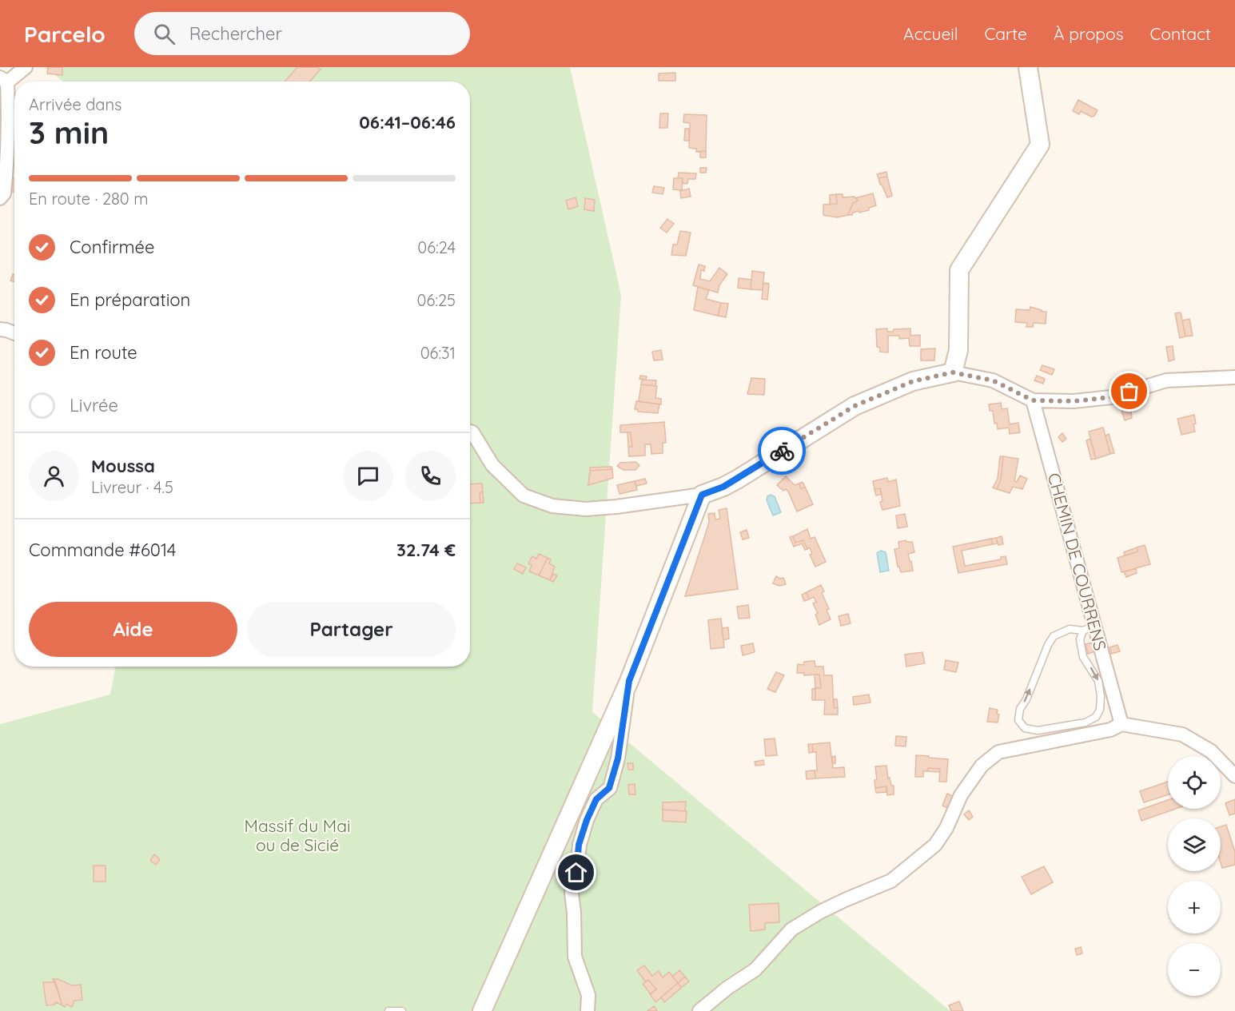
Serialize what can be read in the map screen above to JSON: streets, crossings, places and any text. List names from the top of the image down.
{
  "streets": {
    "street": ["CHEMIN DE COURRENS"]
  },
  "parks": ["Massif du Mai ou de Sicié"],
  "page": {
    "header": "Parcelo",
    "search": "Rechercher",
    "nav": [
      "Accueil",
      "Carte",
      "À propos",
      "Contact"
    ],
    "heading": ["3 min", "Arrivée dans", "06:41–06:46"],
    "panel": [
      "Moussa",
      "Livreur · 4.5",
      "Commande #6014",
      "32.74 €"
    ],
    "bar": "En route · 280 m",
    "list": [
      ["Confirmée", "06:24"],
      ["En préparation", "06:25"],
      ["En route", "06:31"],
      "Livrée"
    ],
    "buttons": ["Aide", "Partager"],
    "map_buttons": ["+", "−"]
  }
}
